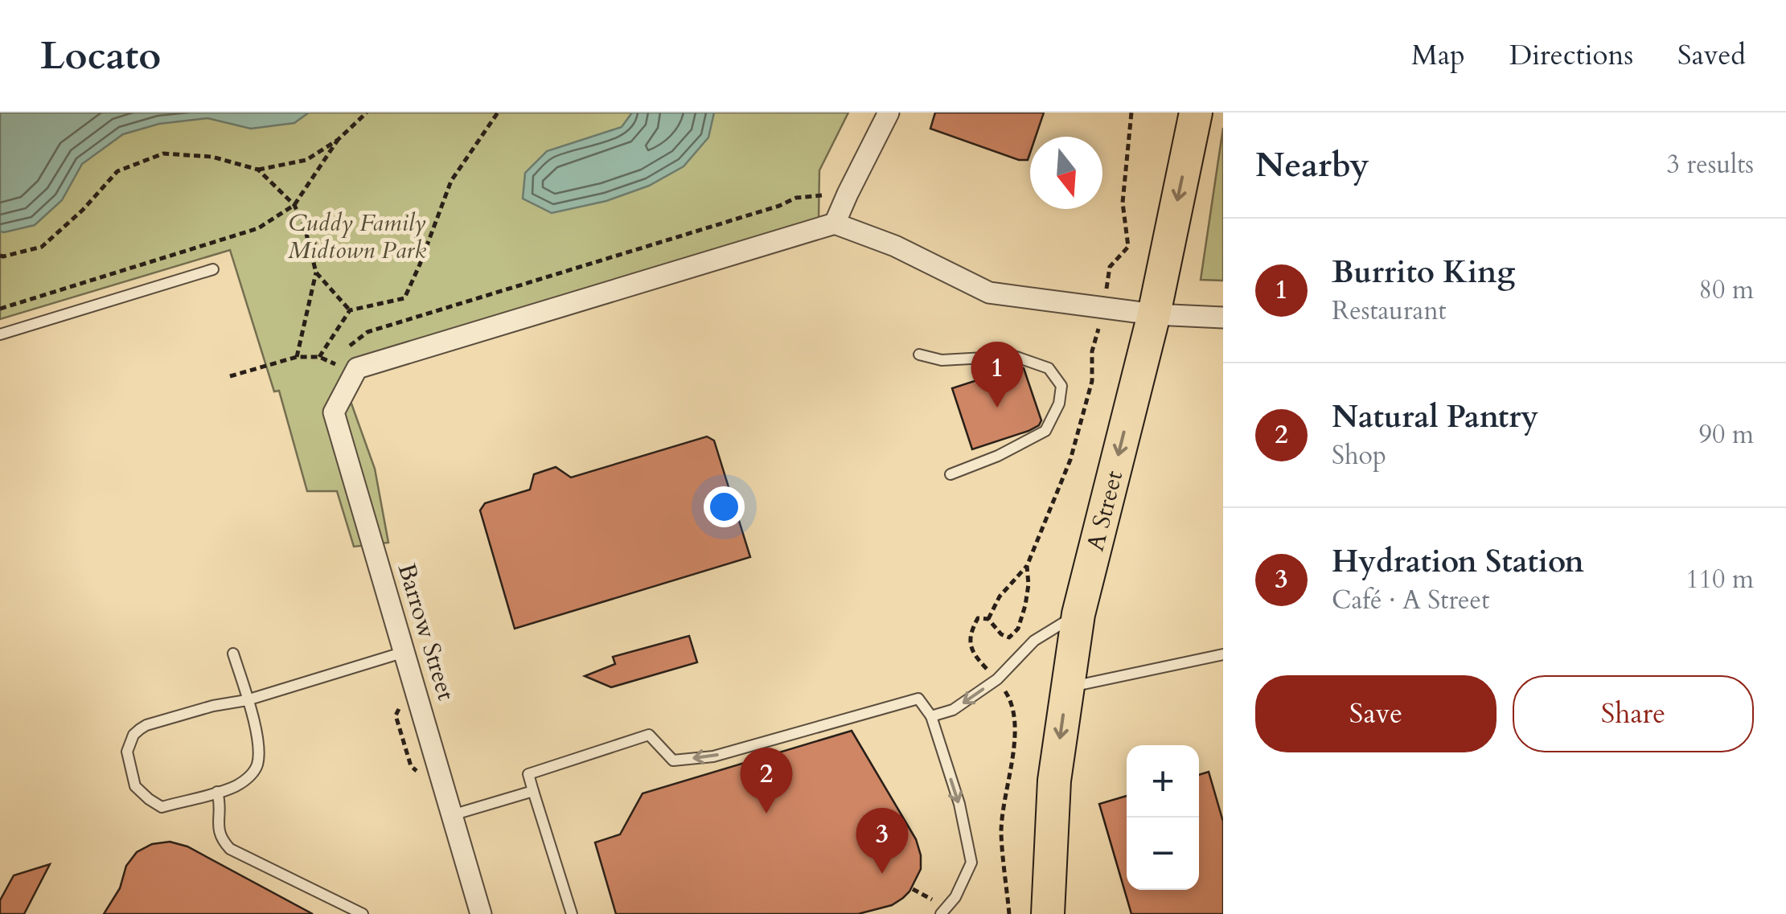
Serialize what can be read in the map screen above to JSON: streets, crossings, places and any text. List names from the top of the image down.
{
  "streets": {
    "main road": ["A Street"],
    "street": ["Barrow Street"]
  },
  "one_way": ["A Street"],
  "parks": ["Cuddy Family Midtown Park"],
  "north": "bottom",
  "page": {
    "header": "Locato",
    "nav": ["Map", "Directions", "Saved"],
    "heading": ["Nearby", "3 results"],
    "list": [
      {
        "mark": "1",
        "name": "Burrito King",
        "note": "Restaurant",
        "value": "80 m"
      },
      {
        "mark": "2",
        "name": "Natural Pantry",
        "note": "Shop",
        "value": "90 m"
      },
      {
        "mark": "3",
        "name": "Hydration Station",
        "note": "Café · A Street",
        "value": "110 m"
      }
    ],
    "pins": ["1", "2", "3"],
    "buttons": ["Save", "Share"],
    "map_buttons": ["+", "−"]
  }
}
